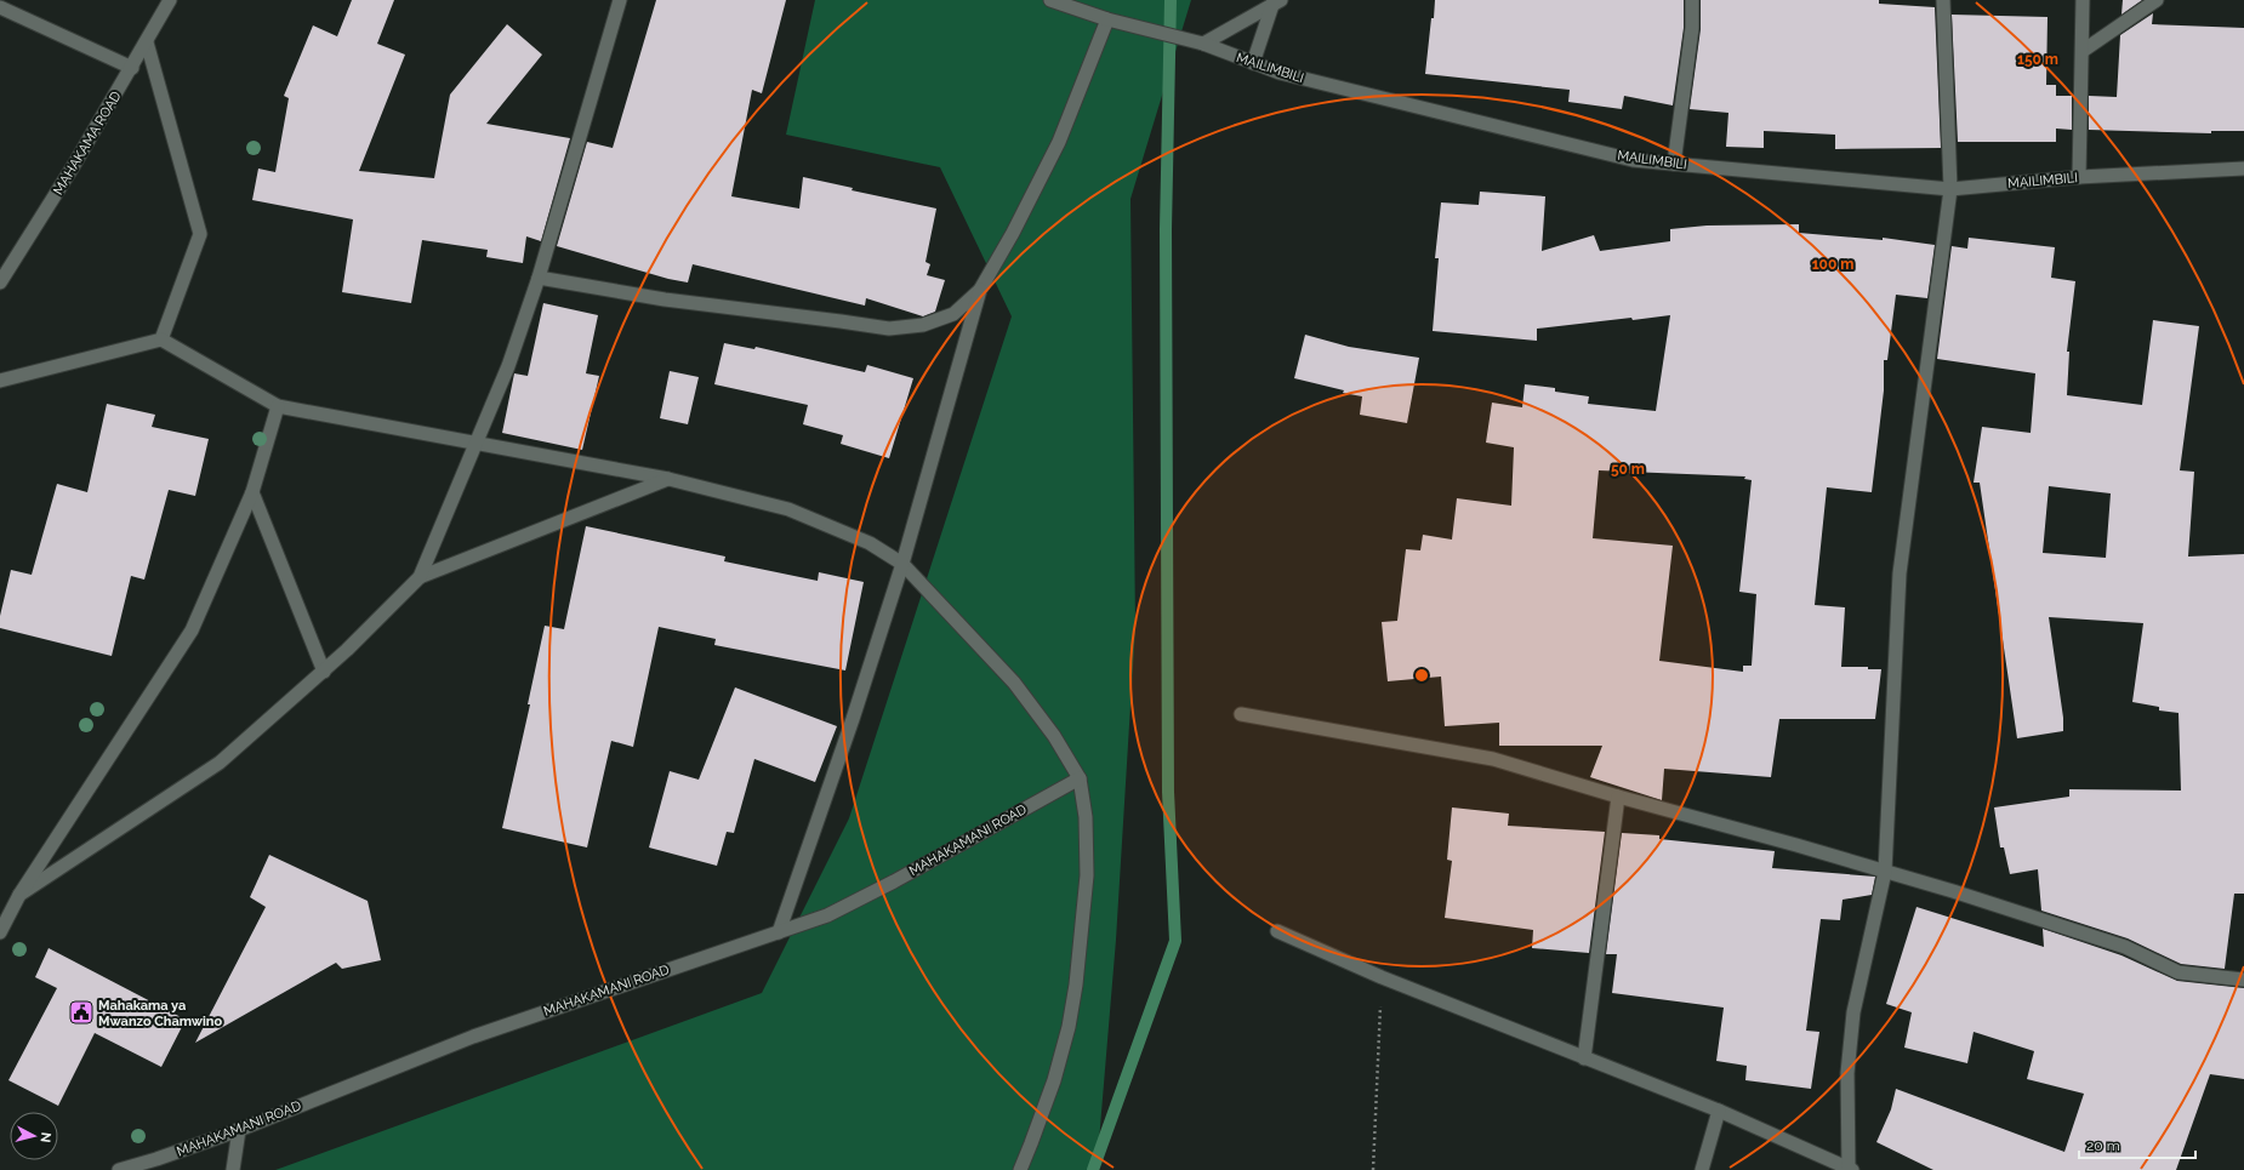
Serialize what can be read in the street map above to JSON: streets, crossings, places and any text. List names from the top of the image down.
{
  "streets": {
    "street": ["MAILIMBILI", "MAHAKAMA ROAD", "MAHAKAMANI ROAD"]
  },
  "places": {
    "public building": ["Mahakama ya Mwanzo Chamwino"]
  },
  "scale_bar": "20 m",
  "north": "right",
  "rings": ["150 m", "100 m", "50 m"]
}
